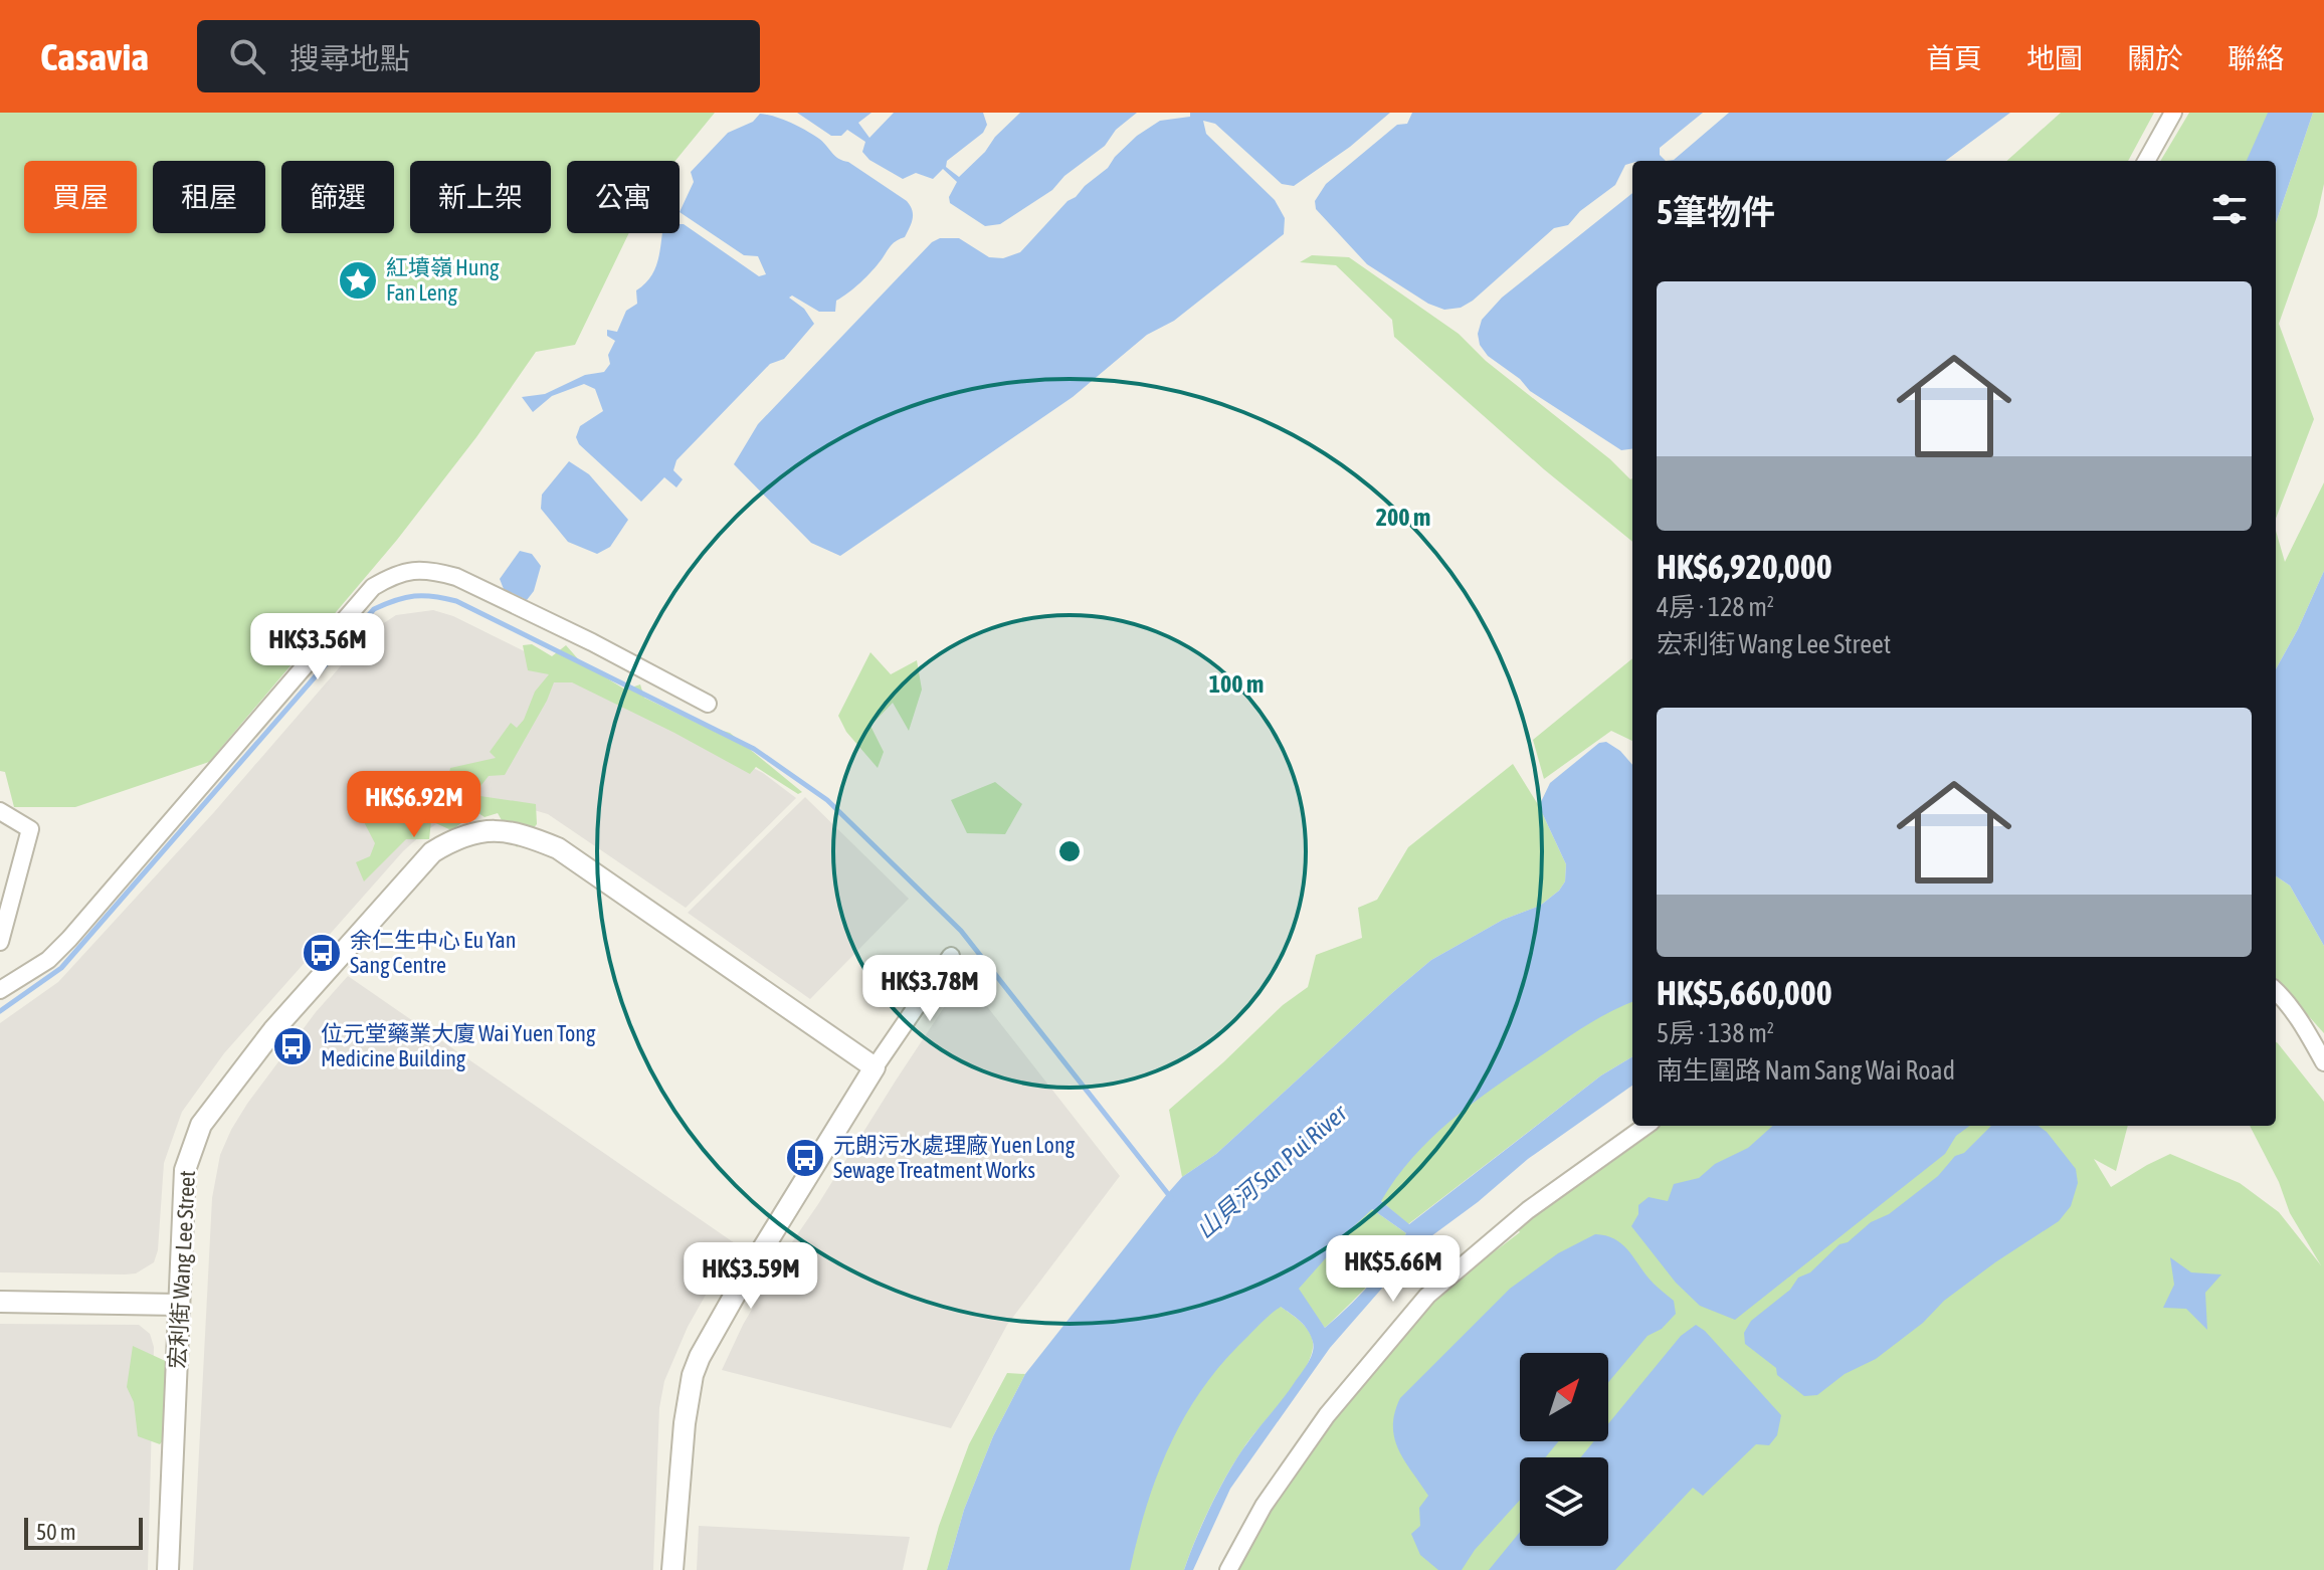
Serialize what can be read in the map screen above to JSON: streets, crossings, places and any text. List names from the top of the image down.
{
  "streets": {
    "street": ["宏利街 Wang Lee Street"]
  },
  "water": ["山貝河 San Pui River"],
  "places": {
    "place": ["紅墳嶺 Hung Fan Leng"],
    "bus stop": ["余仁生中心 Eu Yan Sang Centre", "位元堂藥業大廈 Wai Yuen Tong Medicine Building", "元朗污水處理廠 Yuen Long Sewage Treatment Works"]
  },
  "scale_bar": "50 m",
  "north": "top right",
  "page": {
    "header": "Casavia",
    "search": "搜尋地點",
    "nav": [
      "首頁",
      "地圖",
      "關於",
      "聯絡"
    ],
    "chip": [
      "買屋",
      "租屋",
      "篩選",
      "新上架",
      "公寓"
    ],
    "heading": "5筆物件",
    "list": [
      {
        "name": "HK$6,920,000",
        "note": "4房 · 128 m² · 宏利街 Wang Lee Street"
      },
      {
        "name": "HK$5,660,000",
        "note": "5房 · 138 m² · 南生圍路 Nam Sang Wai Road"
      }
    ],
    "price": [
      "HK$3.56M",
      "HK$6.92M",
      "HK$3.78M",
      "HK$5.66M",
      "HK$3.59M"
    ],
    "scale": "50 m"
  },
  "rings": ["200 m", "100 m"]
}
